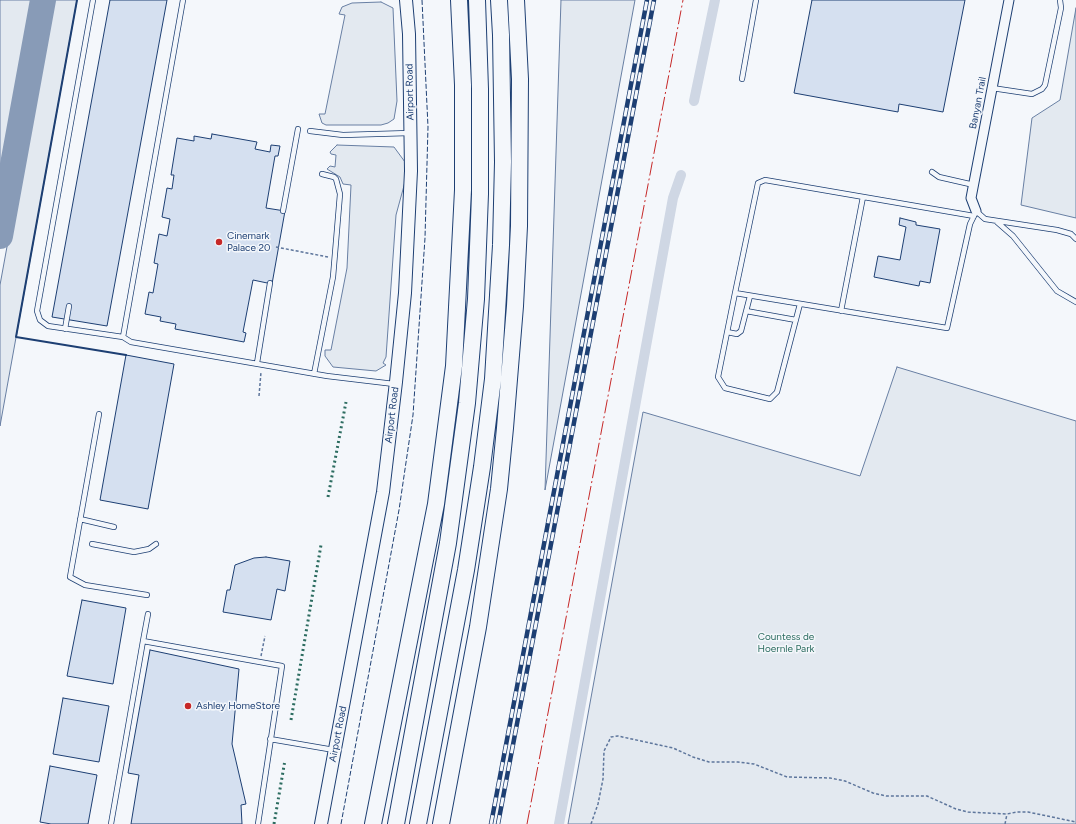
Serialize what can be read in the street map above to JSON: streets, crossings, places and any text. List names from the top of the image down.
{
  "streets": {
    "street": ["Airport Road", "Banyan Trail"]
  },
  "parks": ["Countess de Hoernle Park"],
  "places": ["Cinemark Palace 20", "Ashley HomeStore"]
}
